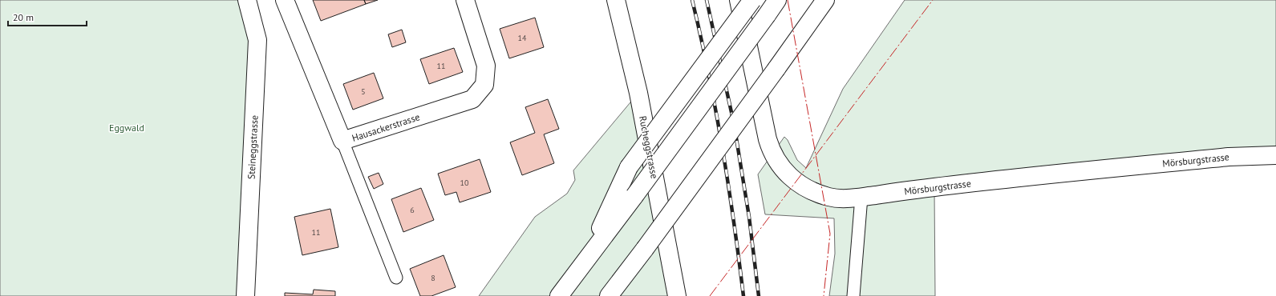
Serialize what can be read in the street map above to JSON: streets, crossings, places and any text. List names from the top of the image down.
{
  "streets": {
    "main road": [
      "Hausackerstrasse",
      "Steineggstrasse",
      "Rucheggstrasse",
      "Mörsburgstrasse"
    ]
  },
  "parks": ["Eggwald"],
  "house_numbers": [
    "14",
    "11",
    "5",
    "10",
    "6",
    "11",
    "8"
  ],
  "scale_bar": "20 m"
}
